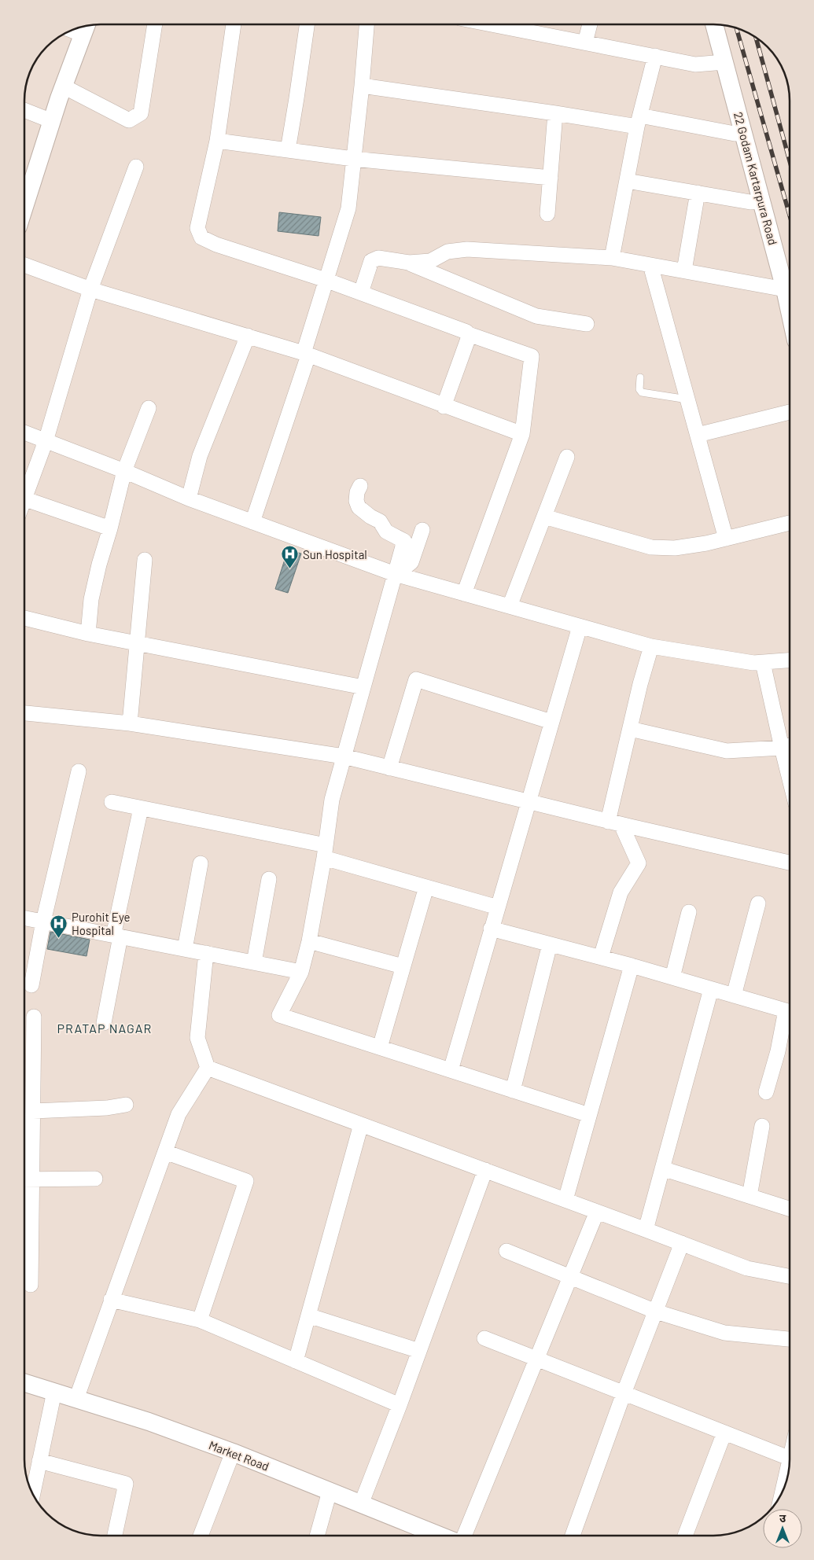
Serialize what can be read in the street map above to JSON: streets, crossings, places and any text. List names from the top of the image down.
{
  "streets": {
    "street": ["22 Godam Kartarpura Road", "Market Road"]
  },
  "districts": ["PRATAP NAGAR"],
  "places": {
    "hospital": ["Sun Hospital", "Purohit Eye Hospital"]
  },
  "north": "top"
}
